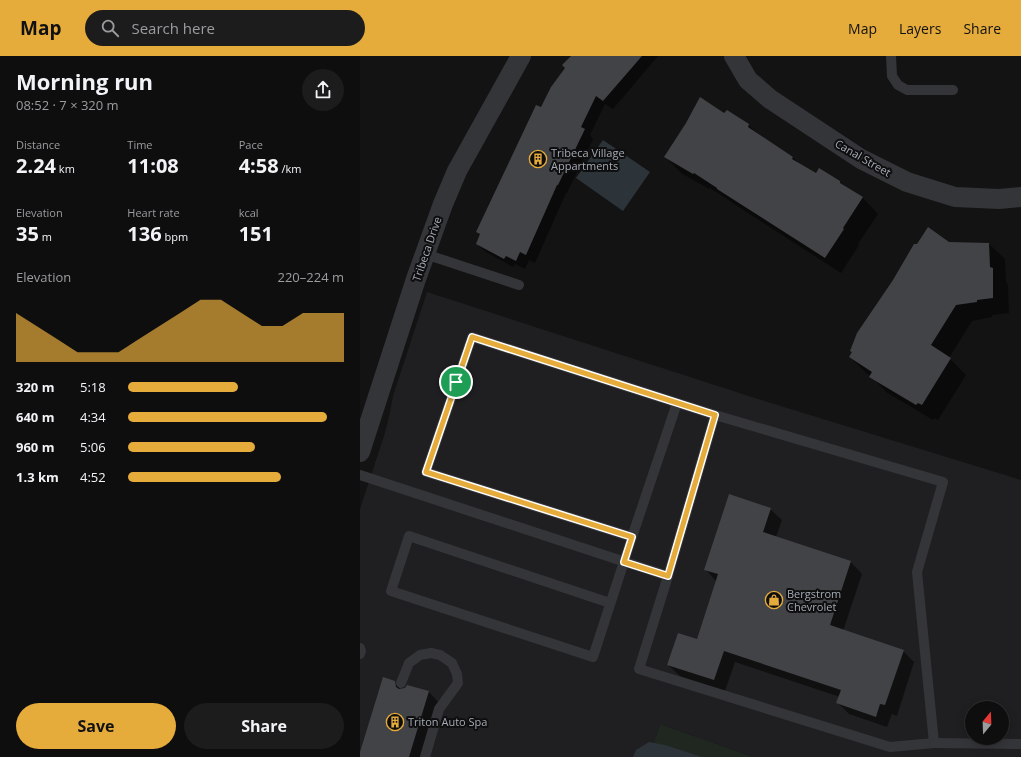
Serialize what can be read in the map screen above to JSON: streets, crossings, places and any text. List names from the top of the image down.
{
  "streets": {
    "street": ["Canal Street", "Tribeca Drive"]
  },
  "places": {
    "building": ["Tribeca Village Appartments", "Triton Auto Spa"],
    "shop": ["Bergstrom Chevrolet"]
  },
  "north": "top",
  "page": {
    "header": "Map",
    "search": "Search here",
    "nav": ["Map", "Layers", "Share"],
    "heading": ["Morning run", "08:52 · 7 × 320 m"],
    "stats": [
      ["Distance", "2.24 km"],
      ["Time", "11:08"],
      ["Pace", "4:58 /km"],
      ["Elevation", "35 m"],
      ["Heart rate", "136 bpm"],
      ["kcal", "151"]
    ],
    "chart": ["Elevation", "220–224 m"],
    "list": [
      {
        "name": "320 m",
        "note": "5:18"
      },
      {
        "name": "640 m",
        "note": "4:34"
      },
      {
        "name": "960 m",
        "note": "5:06"
      },
      {
        "name": "1.3 km",
        "note": "4:52"
      }
    ],
    "buttons": ["Save", "Share"]
  }
}
